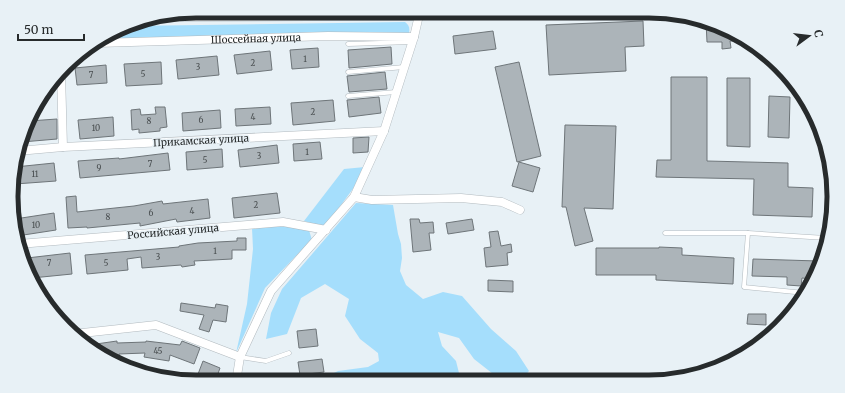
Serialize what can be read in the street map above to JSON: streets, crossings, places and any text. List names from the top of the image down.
{
  "streets": {
    "street": ["Шоссейная улица", "Прикамская улица", "Российская улица"]
  },
  "house_numbers": [
    "1",
    "2",
    "3",
    "5",
    "7",
    "2",
    "4",
    "6",
    "8",
    "10",
    "1",
    "3",
    "5",
    "7",
    "9",
    "11",
    "2",
    "4",
    "6",
    "8",
    "10",
    "1",
    "3",
    "7",
    "5",
    "45"
  ],
  "scale_bar": "50 m",
  "north": "right"
}
